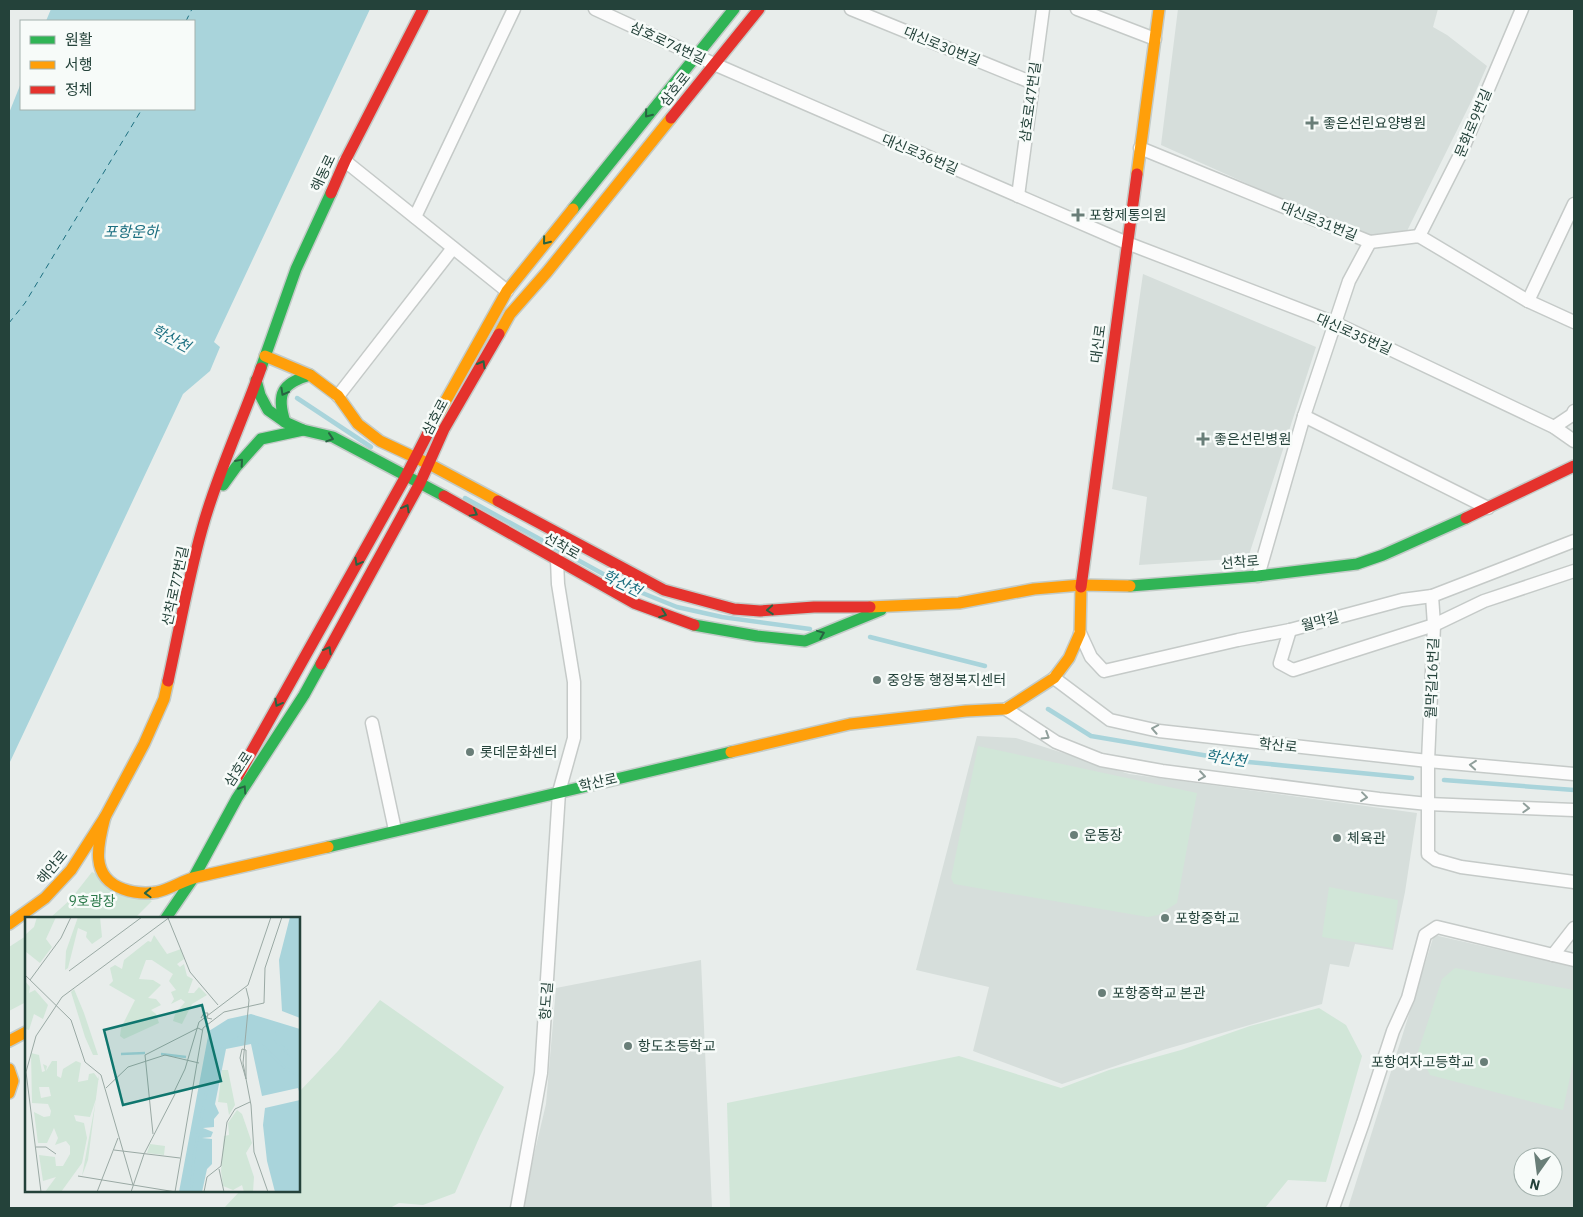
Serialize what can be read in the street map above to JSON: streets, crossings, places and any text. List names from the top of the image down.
{
  "streets": {
    "street": [
      "삼호로74번길",
      "대신로30번길",
      "삼호로",
      "삼호로47번길",
      "문화로9번길",
      "대신로36번길",
      "해동로",
      "대신로31번길",
      "대신로35번길",
      "대신로",
      "선착로",
      "선착로77번길",
      "월막길",
      "월막길16번길",
      "학산로",
      "해안로",
      "항도길"
    ]
  },
  "crossings": [
    ["삼호로74번길", "삼호로"],
    ["삼호로74번길", "대신로36번길"],
    ["대신로30번길", "삼호로47번길"],
    ["삼호로", "대신로36번길"],
    ["삼호로", "선착로"],
    ["삼호로", "학산로"],
    ["삼호로47번길", "대신로36번길"],
    ["문화로9번길", "대신로31번길"],
    ["대신로36번길", "대신로35번길"],
    ["대신로36번길", "대신로"],
    ["해동로", "선착로"],
    ["해동로", "선착로77번길"],
    ["대신로31번길", "대신로"],
    ["대신로35번길", "대신로"],
    ["대신로", "선착로"],
    ["대신로", "월막길"],
    ["대신로", "학산로"],
    ["선착로", "선착로77번길"],
    ["선착로", "항도길"],
    ["선착로77번길", "학산로"],
    ["선착로77번길", "해안로"],
    ["월막길", "월막길16번길"],
    ["월막길16번길", "학산로"],
    ["학산로", "해안로"],
    ["학산로", "항도길"]
  ],
  "water": ["포항운하", "학산천"],
  "parks": ["9호광장"],
  "places": {
    "health": ["좋은선린요양병원", "포항제통의원", "좋은선린병원"],
    "other": [
      "중앙동 행정복지센터",
      "롯데문화센터",
      "운동장",
      "체육관",
      "포항중학교",
      "포항중학교 본관",
      "항도초등학교",
      "포항여자고등학교"
    ]
  },
  "legend": ["원활", "서행", "정체"],
  "north": "bottom"
}
